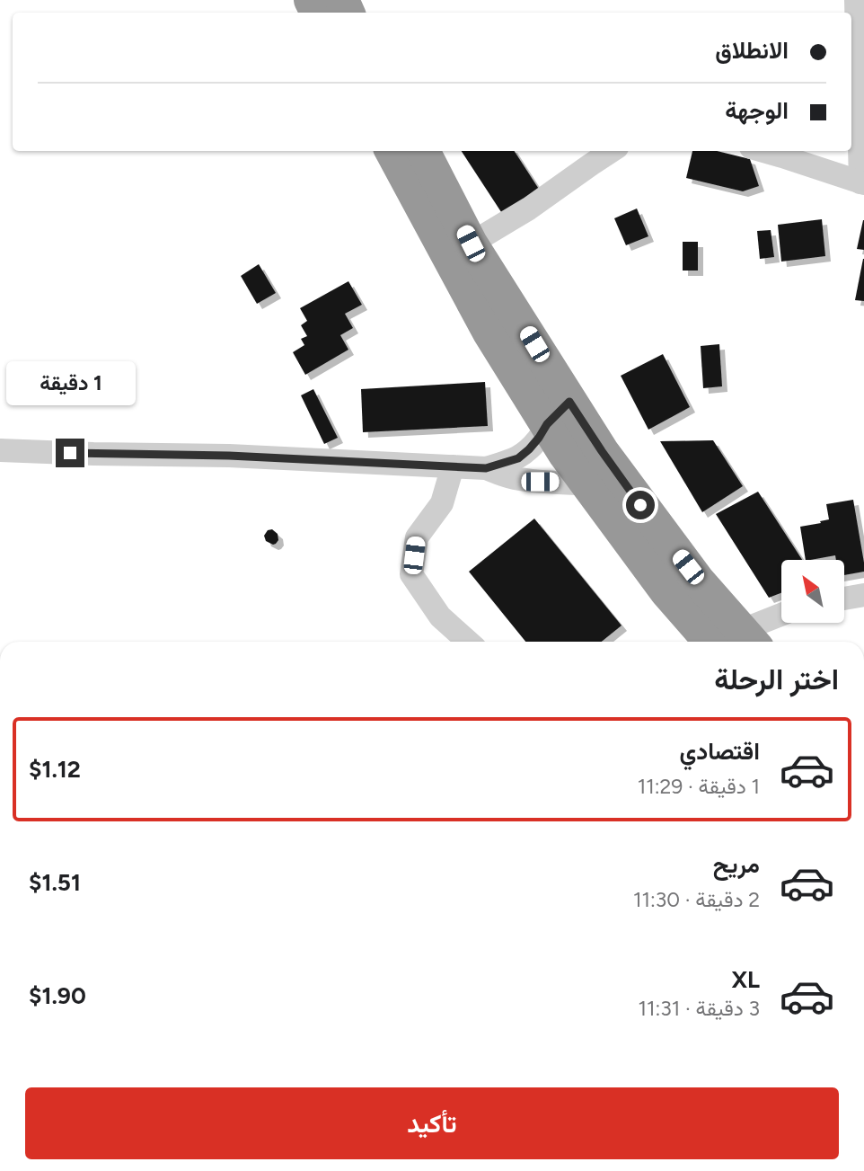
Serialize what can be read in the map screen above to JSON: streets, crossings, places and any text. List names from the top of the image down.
{
  "north": "top left",
  "page": {
    "banner": ["الانطلاق", "الوجهة"],
    "bubble": "1 دقيقة",
    "heading": "اختر الرحلة",
    "list": [
      {
        "name": "اقتصادي",
        "note": "1 دقيقة · 11:29",
        "value": "$1.12"
      },
      {
        "name": "مريح",
        "note": "2 دقيقة · 11:30",
        "value": "$1.51"
      },
      {
        "name": "XL",
        "note": "3 دقيقة · 11:31",
        "value": "$1.90"
      }
    ],
    "buttons": "تأكيد"
  }
}
